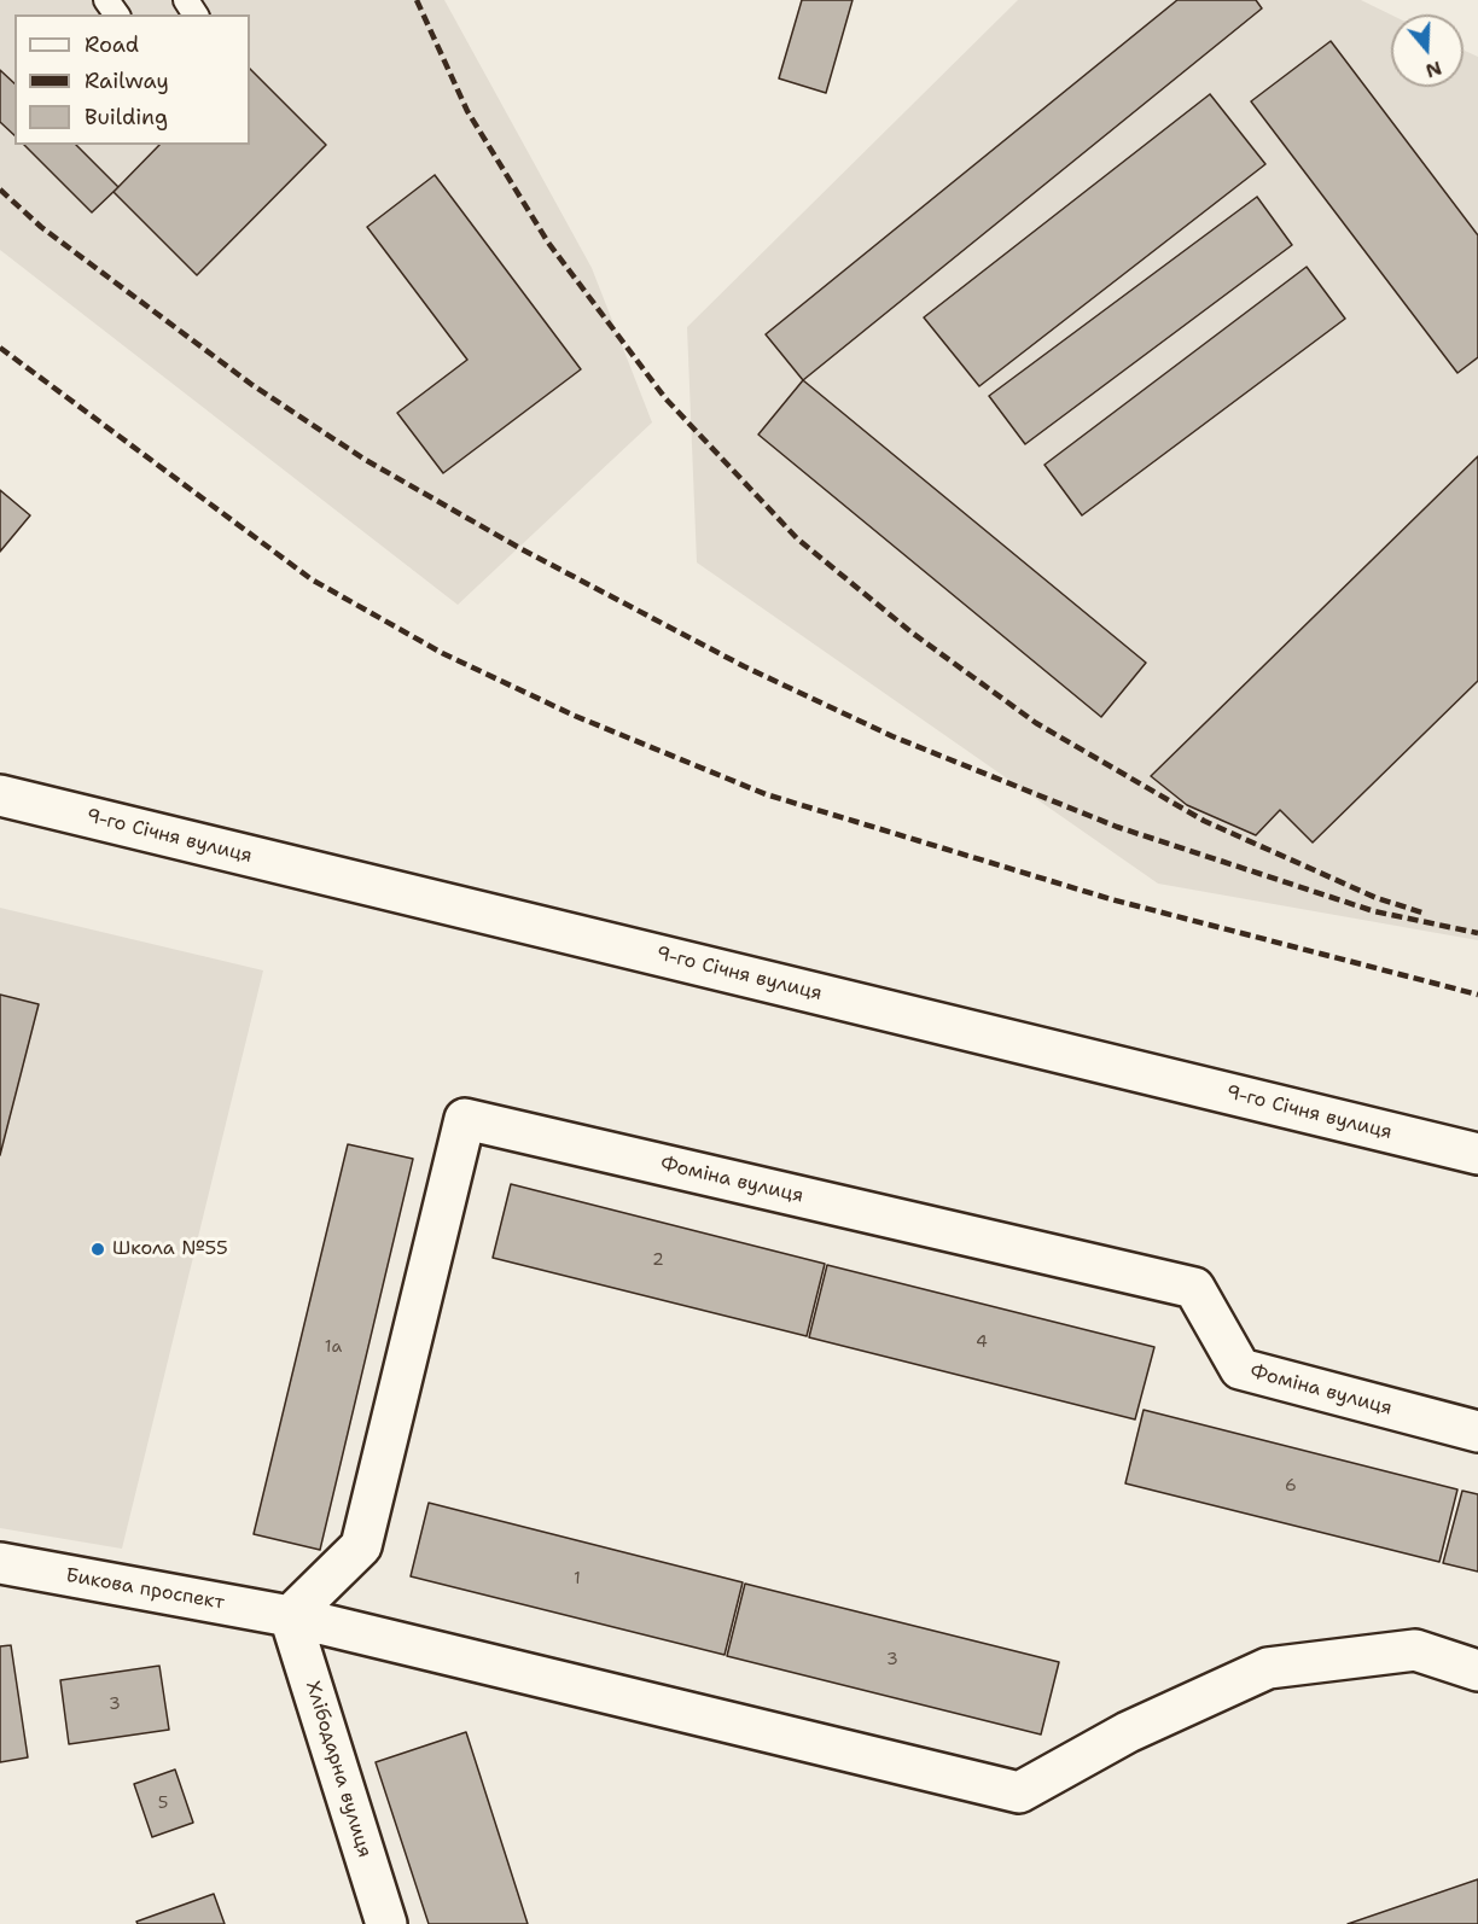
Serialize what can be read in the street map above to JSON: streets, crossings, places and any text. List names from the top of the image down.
{
  "streets": {
    "street": [
      "9-го Січня вулиця",
      "Фоміна вулиця",
      "Бикова проспект",
      "Хлібодарна вулиця"
    ]
  },
  "crossings": [
    ["Фоміна вулиця", "Бикова проспект"],
    ["Фоміна вулиця", "Хлібодарна вулиця"],
    ["Бикова проспект", "Хлібодарна вулиця"]
  ],
  "places": ["Школа №55"],
  "house_numbers": [
    "2",
    "4",
    "1а",
    "6",
    "1",
    "3",
    "3",
    "5"
  ],
  "legend": ["Road", "Railway", "Building"],
  "north": "bottom"
}
